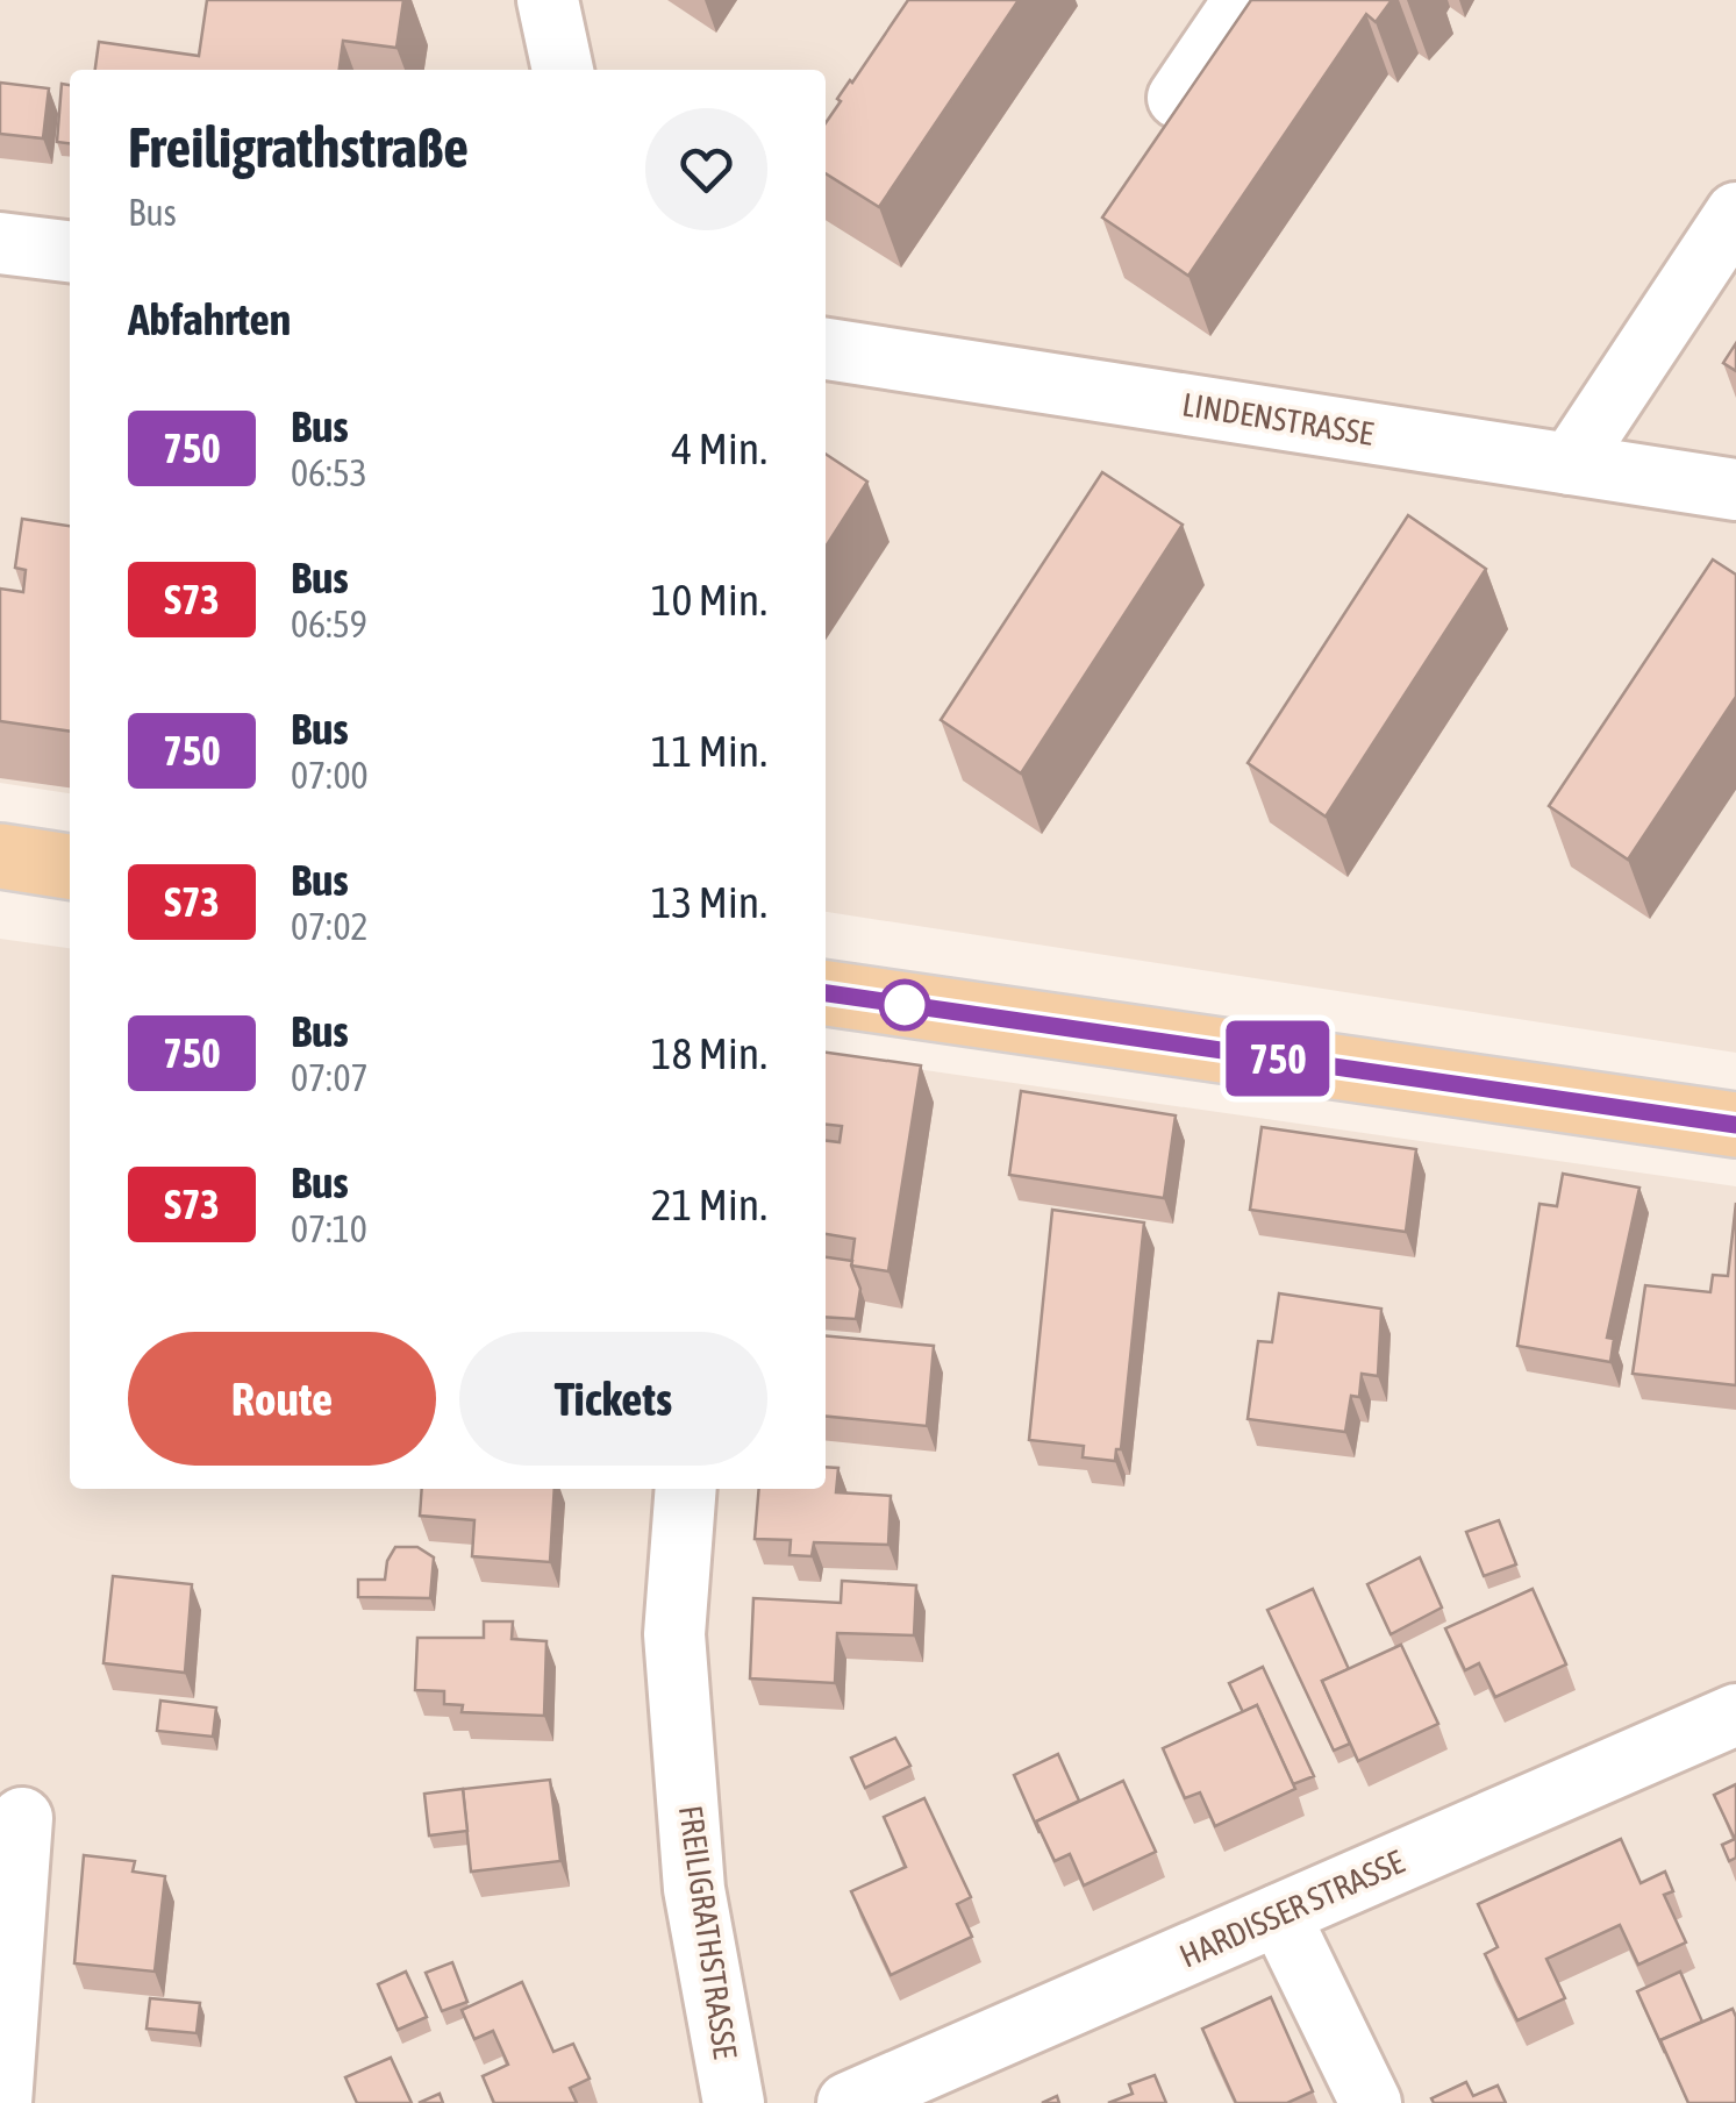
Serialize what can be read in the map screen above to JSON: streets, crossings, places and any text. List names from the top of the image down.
{
  "streets": {
    "street": ["LINDENSTRASSE", "HARDISSER STRASSE", "FREILIGRATHSTRASSE"]
  },
  "lines": ["bus line 750"],
  "page": {
    "on_map": "750",
    "heading": [
      ["Freiligrathstraße", "Bus"],
      "Abfahrten"
    ],
    "list": [
      {
        "mark": "750",
        "name": "Bus",
        "note": "06:53",
        "value": "4 Min."
      },
      {
        "mark": "S73",
        "name": "Bus",
        "note": "06:59",
        "value": "10 Min."
      },
      {
        "mark": "750",
        "name": "Bus",
        "note": "07:00",
        "value": "11 Min."
      },
      {
        "mark": "S73",
        "name": "Bus",
        "note": "07:02",
        "value": "13 Min."
      },
      {
        "mark": "750",
        "name": "Bus",
        "note": "07:07",
        "value": "18 Min."
      },
      {
        "mark": "S73",
        "name": "Bus",
        "note": "07:10",
        "value": "21 Min."
      }
    ],
    "buttons": ["Route", "Tickets"]
  }
}
